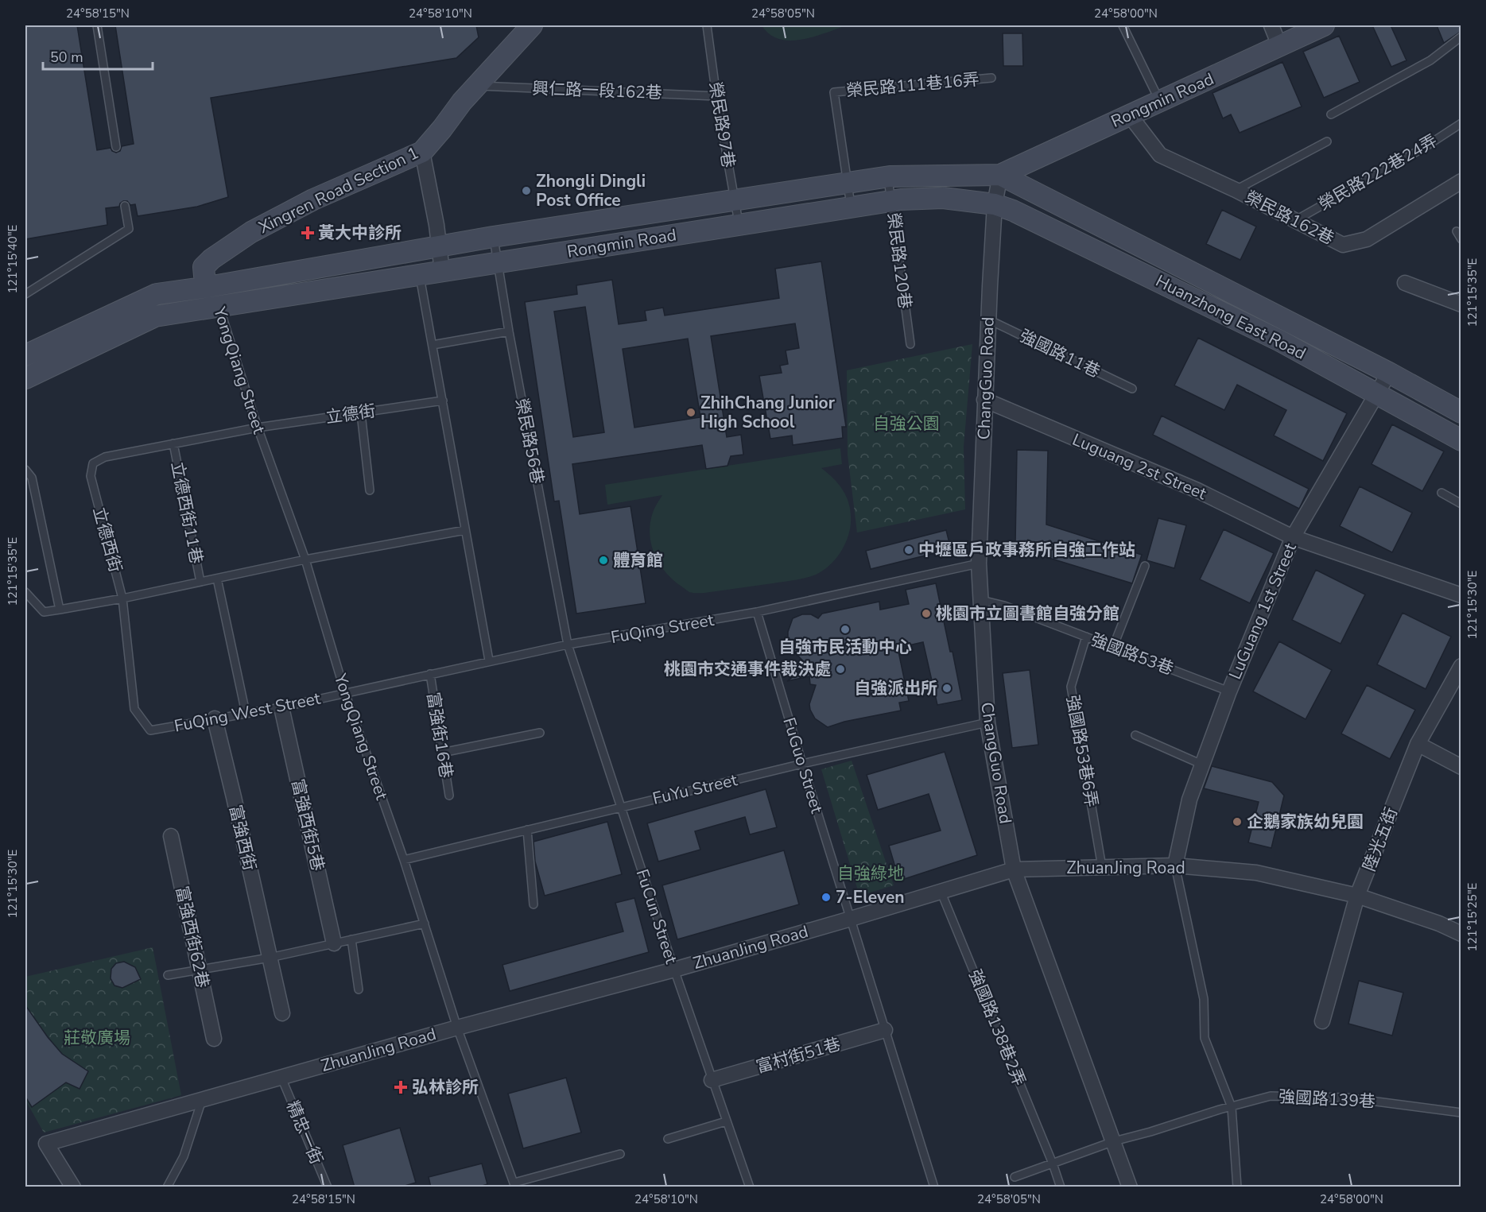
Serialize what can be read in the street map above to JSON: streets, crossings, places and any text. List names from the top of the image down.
{
  "streets": {
    "street": [
      "Rongmin Road",
      "Xingren Road Section 1",
      "榮民路162巷",
      "Huanzhong East Road",
      "ChangGuo Road",
      "Luguang 2st Street",
      "LuGuang 1st Street",
      "富強西街5巷",
      "富強西街",
      "陸光五街",
      "ZhuanJing Road",
      "富強西街62巷",
      "富村街51巷"
    ],
    "lane": [
      "榮民路111巷16弄",
      "興仁路一段162巷",
      "榮民路97巷",
      "榮民路222巷24弄",
      "榮民路120巷",
      "強國路11巷",
      "YongQiang Street",
      "立德街",
      "榮民路56巷",
      "立德西街11巷",
      "立德西街",
      "FuQing Street",
      "強國路53巷",
      "FuQing West Street",
      "富強街16巷",
      "強國路53巷6弄",
      "FuGuo Street",
      "FuYu Street",
      "FuCun Street",
      "強國路138巷2弄",
      "強國路139巷",
      "精忠一街"
    ]
  },
  "crossings": [
    ["榮民路111巷16弄", "Rongmin Road"],
    ["興仁路一段162巷", "榮民路97巷"],
    ["興仁路一段162巷", "Xingren Road Section 1"],
    ["Rongmin Road", "榮民路97巷"],
    ["Rongmin Road", "Xingren Road Section 1"],
    ["Rongmin Road", "榮民路162巷"],
    ["Rongmin Road", "榮民路120巷"],
    ["Rongmin Road", "Huanzhong East Road"],
    ["Rongmin Road", "YongQiang Street"],
    ["Rongmin Road", "ChangGuo Road"],
    ["Rongmin Road", "榮民路56巷"],
    ["榮民路222巷24弄", "榮民路162巷"],
    ["Xingren Road Section 1", "YongQiang Street"],
    ["Huanzhong East Road", "ChangGuo Road"],
    ["Huanzhong East Road", "LuGuang 1st Street"],
    ["強國路11巷", "ChangGuo Road"],
    ["YongQiang Street", "立德街"],
    ["YongQiang Street", "立德西街"],
    ["YongQiang Street", "FuQing Street"],
    ["YongQiang Street", "FuQing West Street"],
    ["YongQiang Street", "FuYu Street"],
    ["YongQiang Street", "ZhuanJing Road"],
    ["ChangGuo Road", "Luguang 2st Street"],
    ["ChangGuo Road", "FuQing Street"],
    ["ChangGuo Road", "強國路53巷"],
    ["ChangGuo Road", "FuYu Street"],
    ["ChangGuo Road", "ZhuanJing Road"],
    ["ChangGuo Road", "強國路139巷"],
    ["立德街", "立德西街"],
    ["榮民路56巷", "FuQing Street"],
    ["榮民路56巷", "FuCun Street"],
    ["Luguang 2st Street", "LuGuang 1st Street"],
    ["立德西街11巷", "立德西街"],
    ["立德西街", "FuQing West Street"],
    ["LuGuang 1st Street", "強國路53巷"],
    ["LuGuang 1st Street", "ZhuanJing Road"],
    ["FuQing Street", "FuQing West Street"],
    ["FuQing Street", "富強街16巷"],
    ["FuQing Street", "FuGuo Street"],
    ["FuQing Street", "FuCun Street"],
    ["強國路53巷", "強國路53巷6弄"],
    ["FuQing West Street", "富強西街5巷"],
    ["FuQing West Street", "富強西街"],
    ["強國路53巷6弄", "ZhuanJing Road"],
    ["FuGuo Street", "FuYu Street"],
    ["FuGuo Street", "ZhuanJing Road"],
    ["FuYu Street", "FuCun Street"],
    ["陸光五街", "ZhuanJing Road"],
    ["ZhuanJing Road", "FuCun Street"],
    ["ZhuanJing Road", "強國路138巷2弄"],
    ["ZhuanJing Road", "精忠一街"],
    ["FuCun Street", "富村街51巷"],
    ["強國路138巷2弄", "強國路139巷"]
  ],
  "parks": ["自強公園", "自強綠地", "莊敬廣場"],
  "places": {
    "other": [
      "Zhongli Dingli Post Office",
      "ZhihChang Junior High School",
      "中壢區戶政事務所自強工作站",
      "體育館",
      "桃園市立圖書館自強分館",
      "自強市民活動中心",
      "桃園市交通事件裁決處",
      "自強派出所",
      "企鵝家族幼兒園",
      "7-Eleven"
    ],
    "health": ["黃大中診所", "弘林診所"]
  },
  "scale_bar": "50 m",
  "coordinates": [
    "24°58'15\"N",
    "24°58'10\"N",
    "24°58'05\"N",
    "24°58'00\"N",
    "121°15'40\"E",
    "121°15'35\"E",
    "121°15'30\"E",
    "121°15'25\"E"
  ]
}
